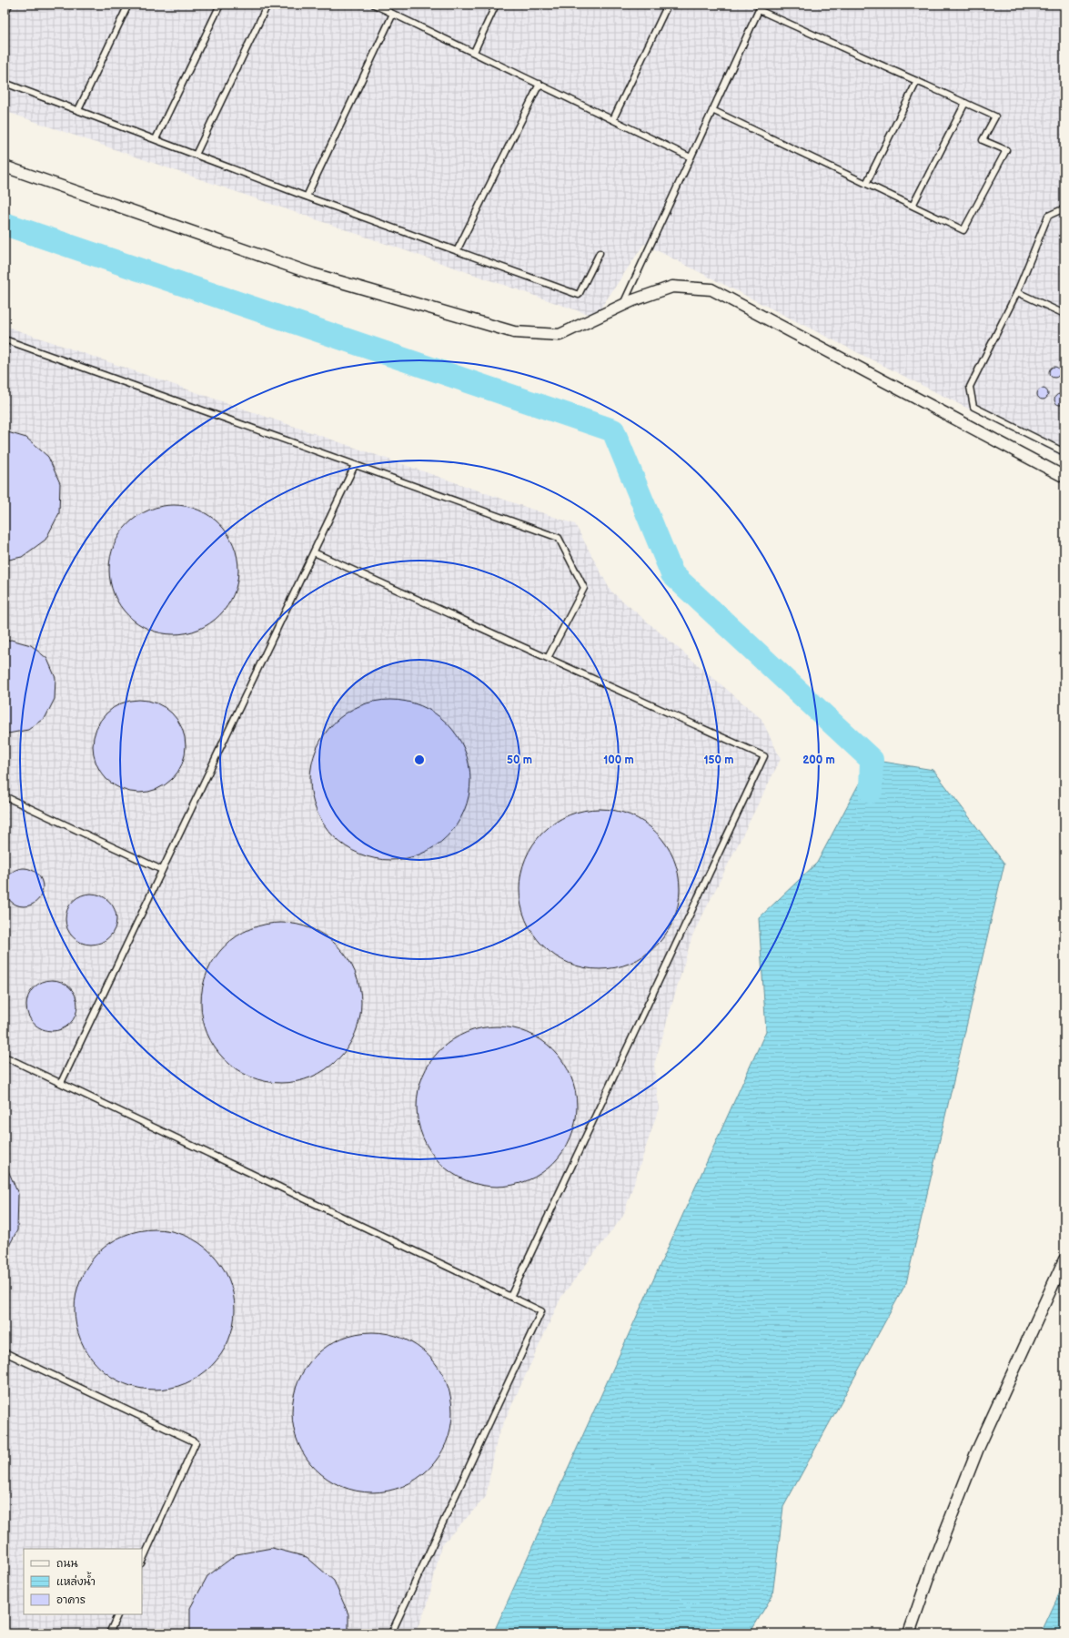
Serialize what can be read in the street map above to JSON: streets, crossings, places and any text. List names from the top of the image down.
{
  "legend": ["ถนน", "แหล่งน้ำ", "อาคาร"],
  "rings": [
    "50 m",
    "100 m",
    "150 m",
    "200 m"
  ]
}
